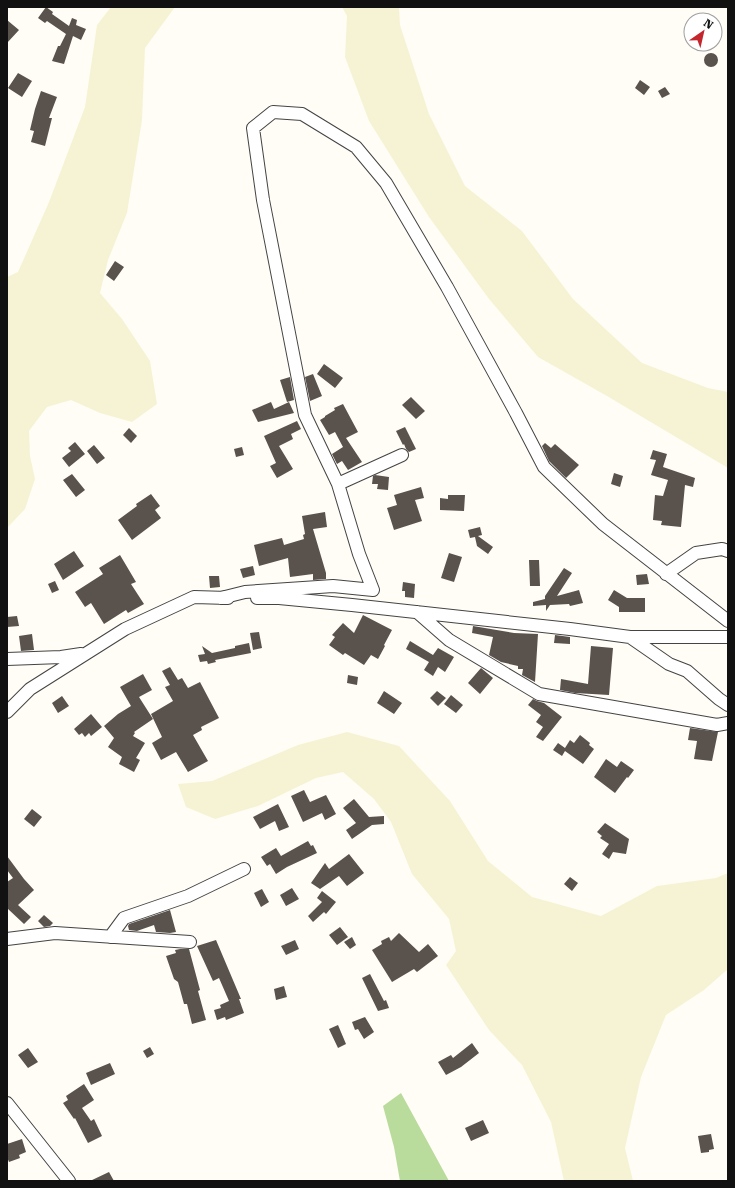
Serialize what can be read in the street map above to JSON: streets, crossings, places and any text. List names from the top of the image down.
{
  "north": "top right"
}
